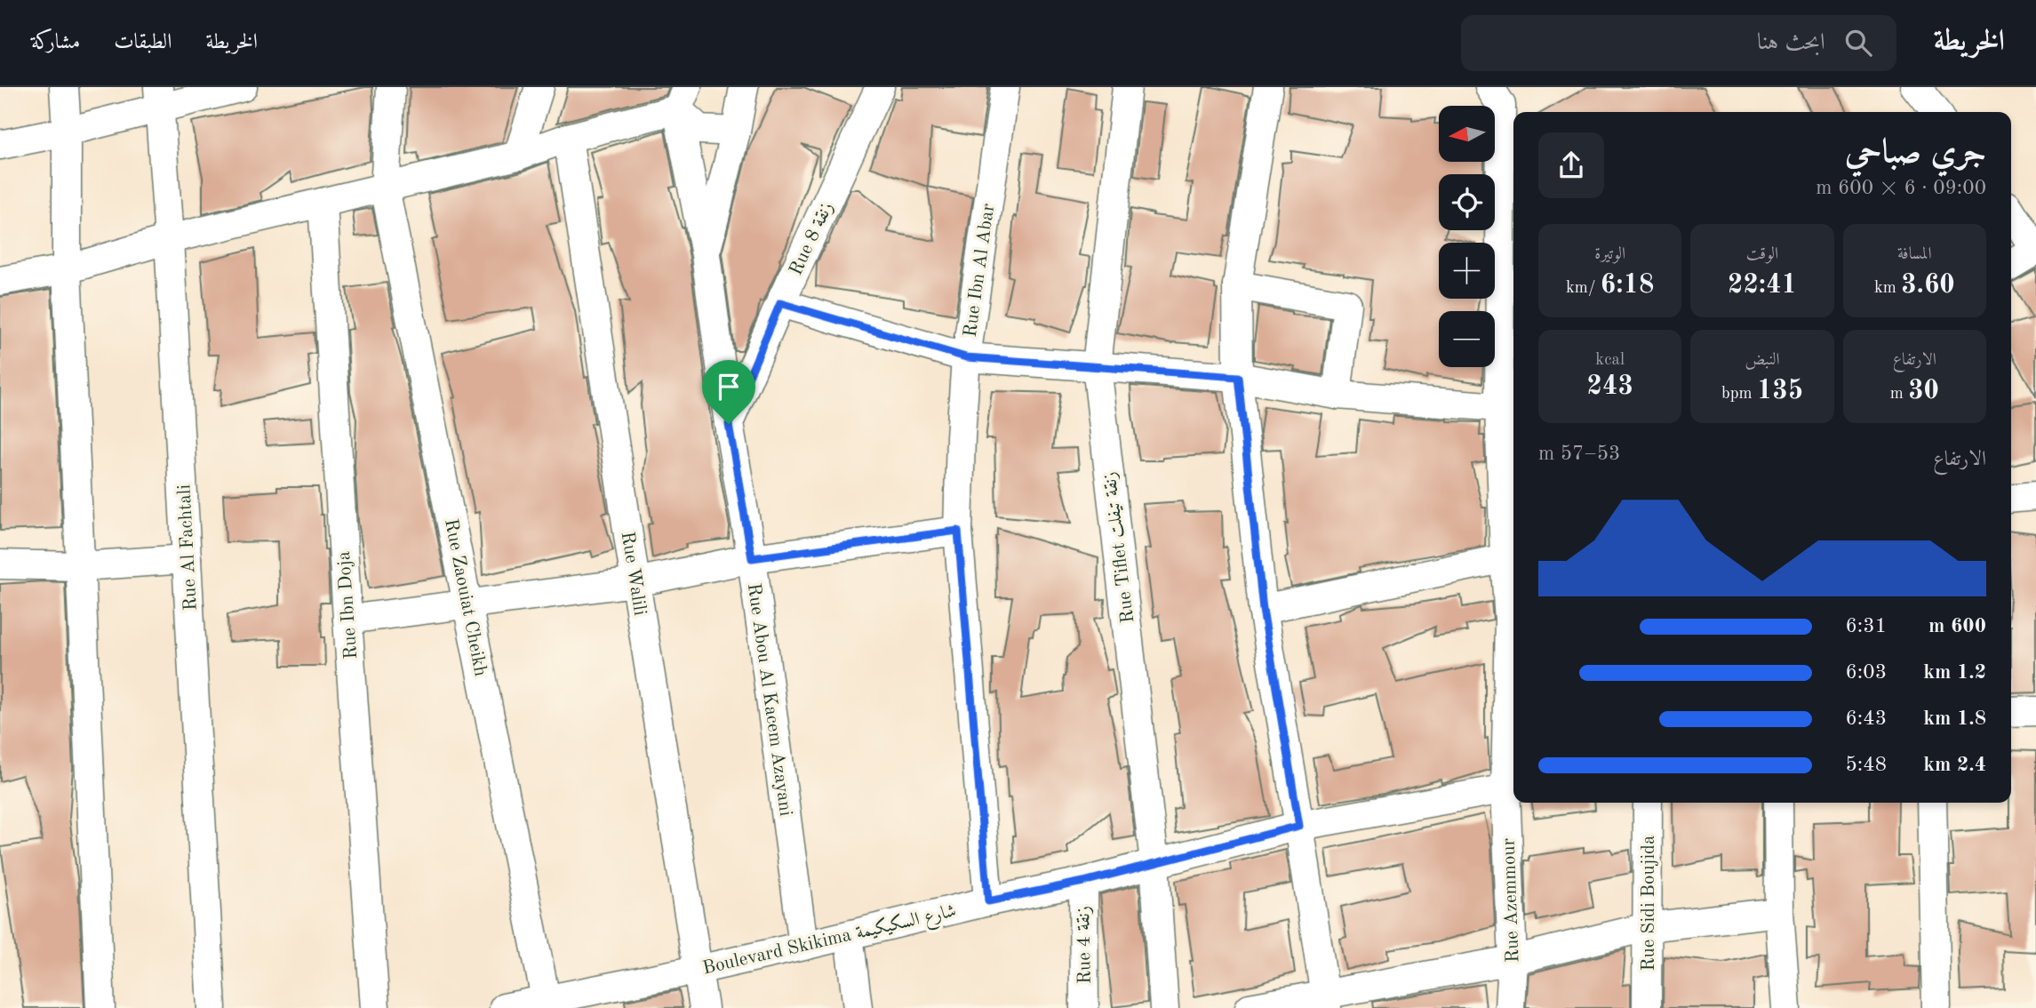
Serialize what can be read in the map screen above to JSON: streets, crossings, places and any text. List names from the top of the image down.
{
  "streets": {
    "street": [
      "Rue 8 زنقة",
      "Rue Ibn Al Abar",
      "Rue Al Fachtali",
      "Rue Tiflet زنقة تيفلت",
      "Rue Walili",
      "Rue Zaouiat Cheikh",
      "Rue Ibn Doja",
      "Rue Abou Al Kacem Azayani",
      "Rue Azemmour",
      "Rue Sidi Boujida",
      "Boulevard Skikima شارع السكيكيمة",
      "Rue 4 زنقة"
    ]
  },
  "crossings": [
    ["Rue 8 زنقة", "Rue Abou Al Kacem Azayani"],
    ["Rue Ibn Al Abar", "Boulevard Skikima شارع السكيكيمة"],
    ["Rue Tiflet زنقة تيفلت", "Boulevard Skikima شارع السكيكيمة"],
    ["Rue Walili", "Boulevard Skikima شارع السكيكيمة"],
    ["Rue Zaouiat Cheikh", "Boulevard Skikima شارع السكيكيمة"],
    ["Rue Abou Al Kacem Azayani", "Boulevard Skikima شارع السكيكيمة"],
    ["Rue Azemmour", "Boulevard Skikima شارع السكيكيمة"],
    ["Boulevard Skikima شارع السكيكيمة", "Rue 4 زنقة"]
  ],
  "north": "left",
  "page": {
    "header": "الخريطة",
    "search": "ابحث هنا",
    "nav": ["الخريطة", "الطبقات", "مشاركة"],
    "map_buttons": ["+", "−"],
    "heading": ["جري صباحي", "09:00 · 6 × 600 m"],
    "stats": [
      ["المسافة", "3.60 km"],
      ["الوقت", "22:41"],
      ["الوتيرة", "6:18 /km"],
      ["الارتفاع", "30 m"],
      ["النبض", "135 bpm"],
      ["kcal", "243"]
    ],
    "chart": ["الارتفاع", "53–57 m"],
    "list": [
      {
        "name": "600 m",
        "note": "6:31"
      },
      {
        "name": "1.2 km",
        "note": "6:03"
      },
      {
        "name": "1.8 km",
        "note": "6:43"
      },
      {
        "name": "2.4 km",
        "note": "5:48"
      }
    ]
  }
}
